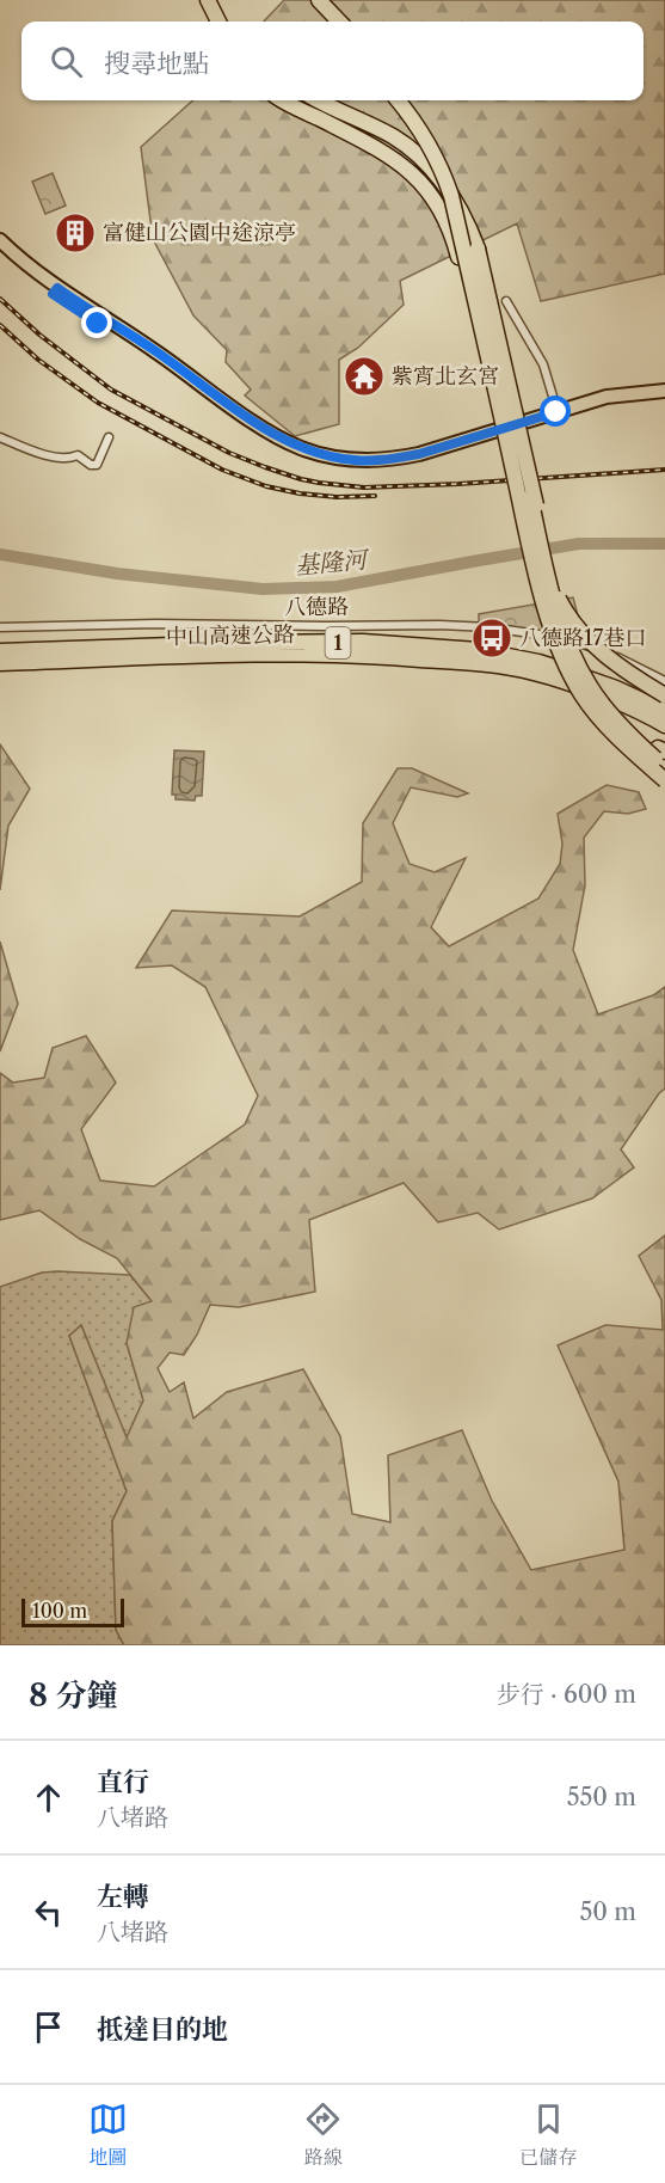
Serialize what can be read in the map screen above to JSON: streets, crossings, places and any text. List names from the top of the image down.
{
  "streets": {
    "highway": ["中山高速公路", "1"],
    "street": ["八德路"]
  },
  "water": ["基隆河"],
  "places": {
    "building": ["富健山公園中途涼亭"],
    "temple": ["紫宵北玄宮"],
    "bus stop": ["八德路17巷口"]
  },
  "scale_bar": "100 m",
  "page": {
    "search": "搜尋地點",
    "scale": "100 m",
    "heading": ["8 分鐘", "步行 · 600 m"],
    "list": [
      ["直行", "八堵路", "550 m"],
      ["左轉", "八堵路", "50 m"],
      "抵達目的地"
    ],
    "nav": ["地圖", "路線", "已儲存"]
  }
}
